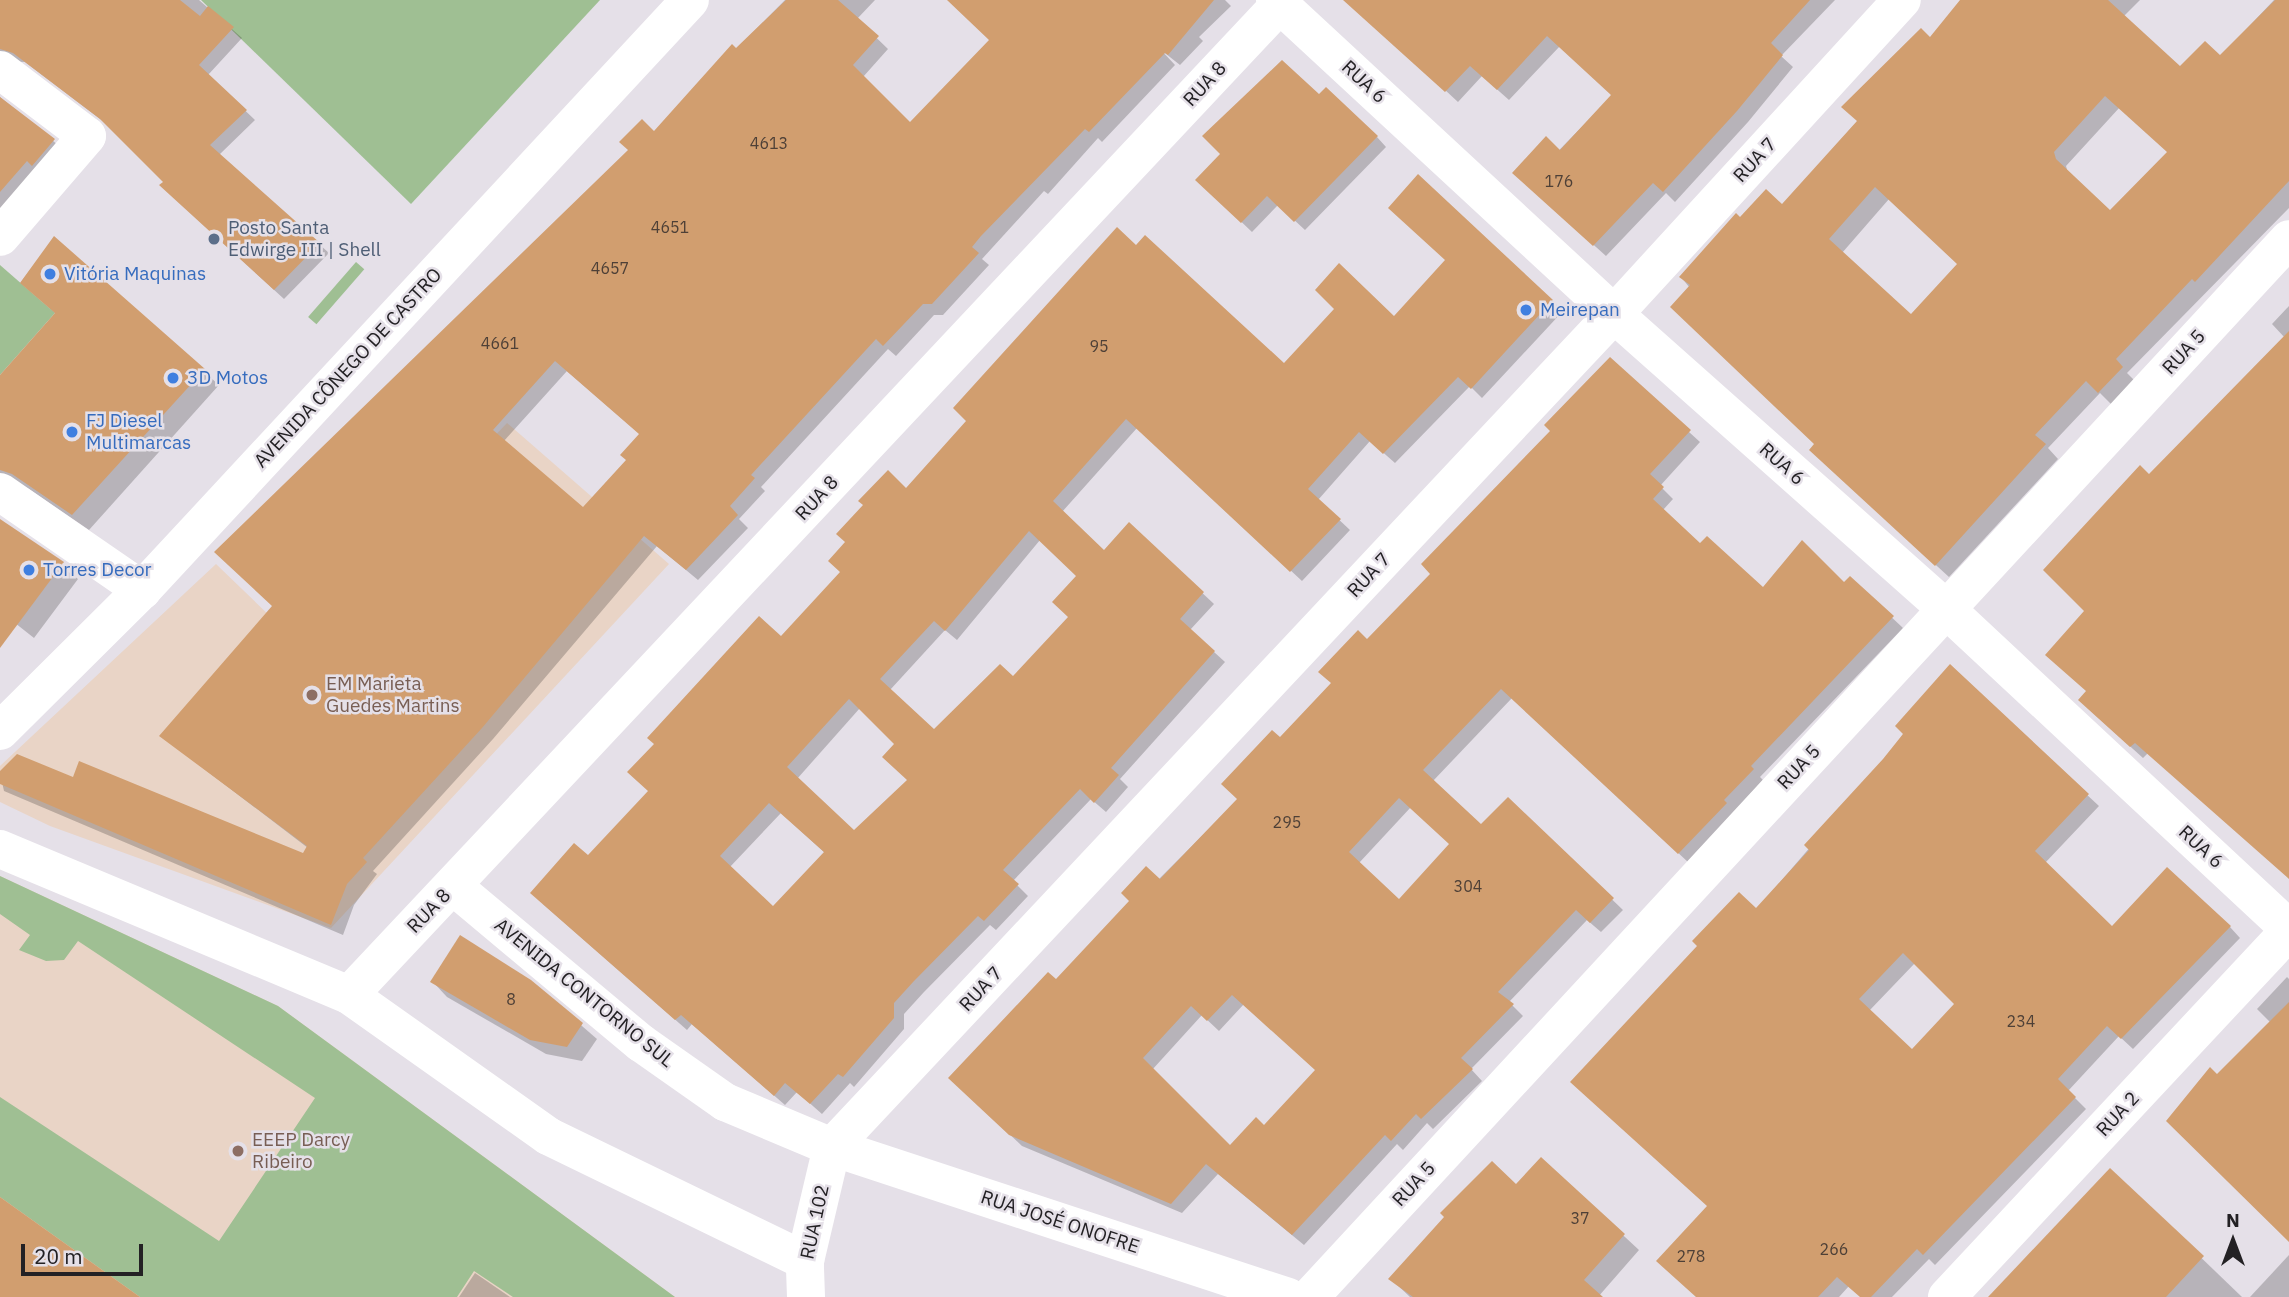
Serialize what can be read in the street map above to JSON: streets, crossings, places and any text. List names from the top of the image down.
{
  "streets": {
    "street": [
      "RUA 6",
      "RUA 8",
      "RUA 7",
      "RUA 5",
      "AVENIDA CÔNEGO DE CASTRO",
      "AVENIDA CONTORNO SUL",
      "RUA 2",
      "RUA 102",
      "RUA JOSÉ ONOFRE"
    ]
  },
  "crossings": [
    ["RUA 6", "RUA 8"],
    ["RUA 6", "RUA 7"],
    ["RUA 6", "RUA 5"],
    ["RUA 6", "RUA 2"],
    ["RUA 8", "AVENIDA CONTORNO SUL"],
    ["RUA 7", "AVENIDA CONTORNO SUL"],
    ["RUA 7", "RUA 102"],
    ["RUA 7", "RUA JOSÉ ONOFRE"],
    ["AVENIDA CONTORNO SUL", "RUA 102"],
    ["AVENIDA CONTORNO SUL", "RUA JOSÉ ONOFRE"],
    ["RUA 102", "RUA JOSÉ ONOFRE"]
  ],
  "places": [
    "Posto Santa Edwirge III | Shell",
    "Vitória Maquinas",
    "Meirepan",
    "3D Motos",
    "FJ Diesel Multimarcas",
    "Torres Decor",
    "EM Marieta Guedes Martins",
    "EEEP Darcy Ribeiro"
  ],
  "house_numbers": [
    "4613",
    "176",
    "4651",
    "4657",
    "4661",
    "95",
    "295",
    "304",
    "8",
    "234",
    "37",
    "266",
    "278"
  ],
  "scale_bar": "20 m",
  "north": "top"
}
